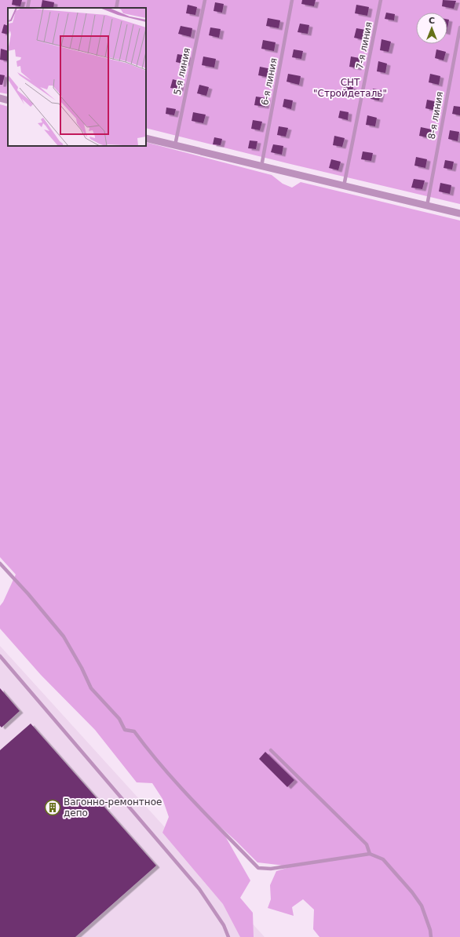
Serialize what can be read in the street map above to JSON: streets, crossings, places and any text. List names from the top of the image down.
{
  "streets": {
    "lane": [
      "7-я линия",
      "5-я линия",
      "6-я линия",
      "8-я линия"
    ]
  },
  "parks": ["СНТ \"Стройдеталь\""],
  "places": {
    "building": ["Вагонно-ремонтное депо"]
  },
  "north": "top"
}
